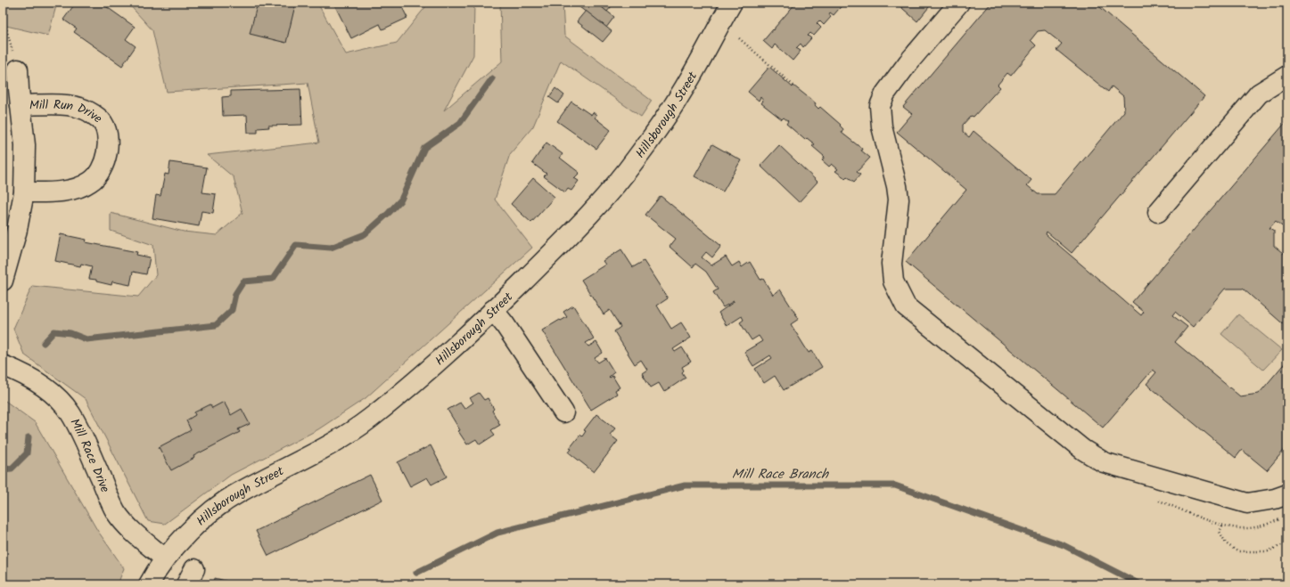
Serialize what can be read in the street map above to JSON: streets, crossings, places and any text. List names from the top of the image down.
{
  "streets": {
    "street": ["Hillsborough Street", "Mill Run Drive", "Mill Race Drive"]
  },
  "crossings": [
    ["Hillsborough Street", "Mill Race Drive"]
  ],
  "water": ["Mill Race Branch"]
}
